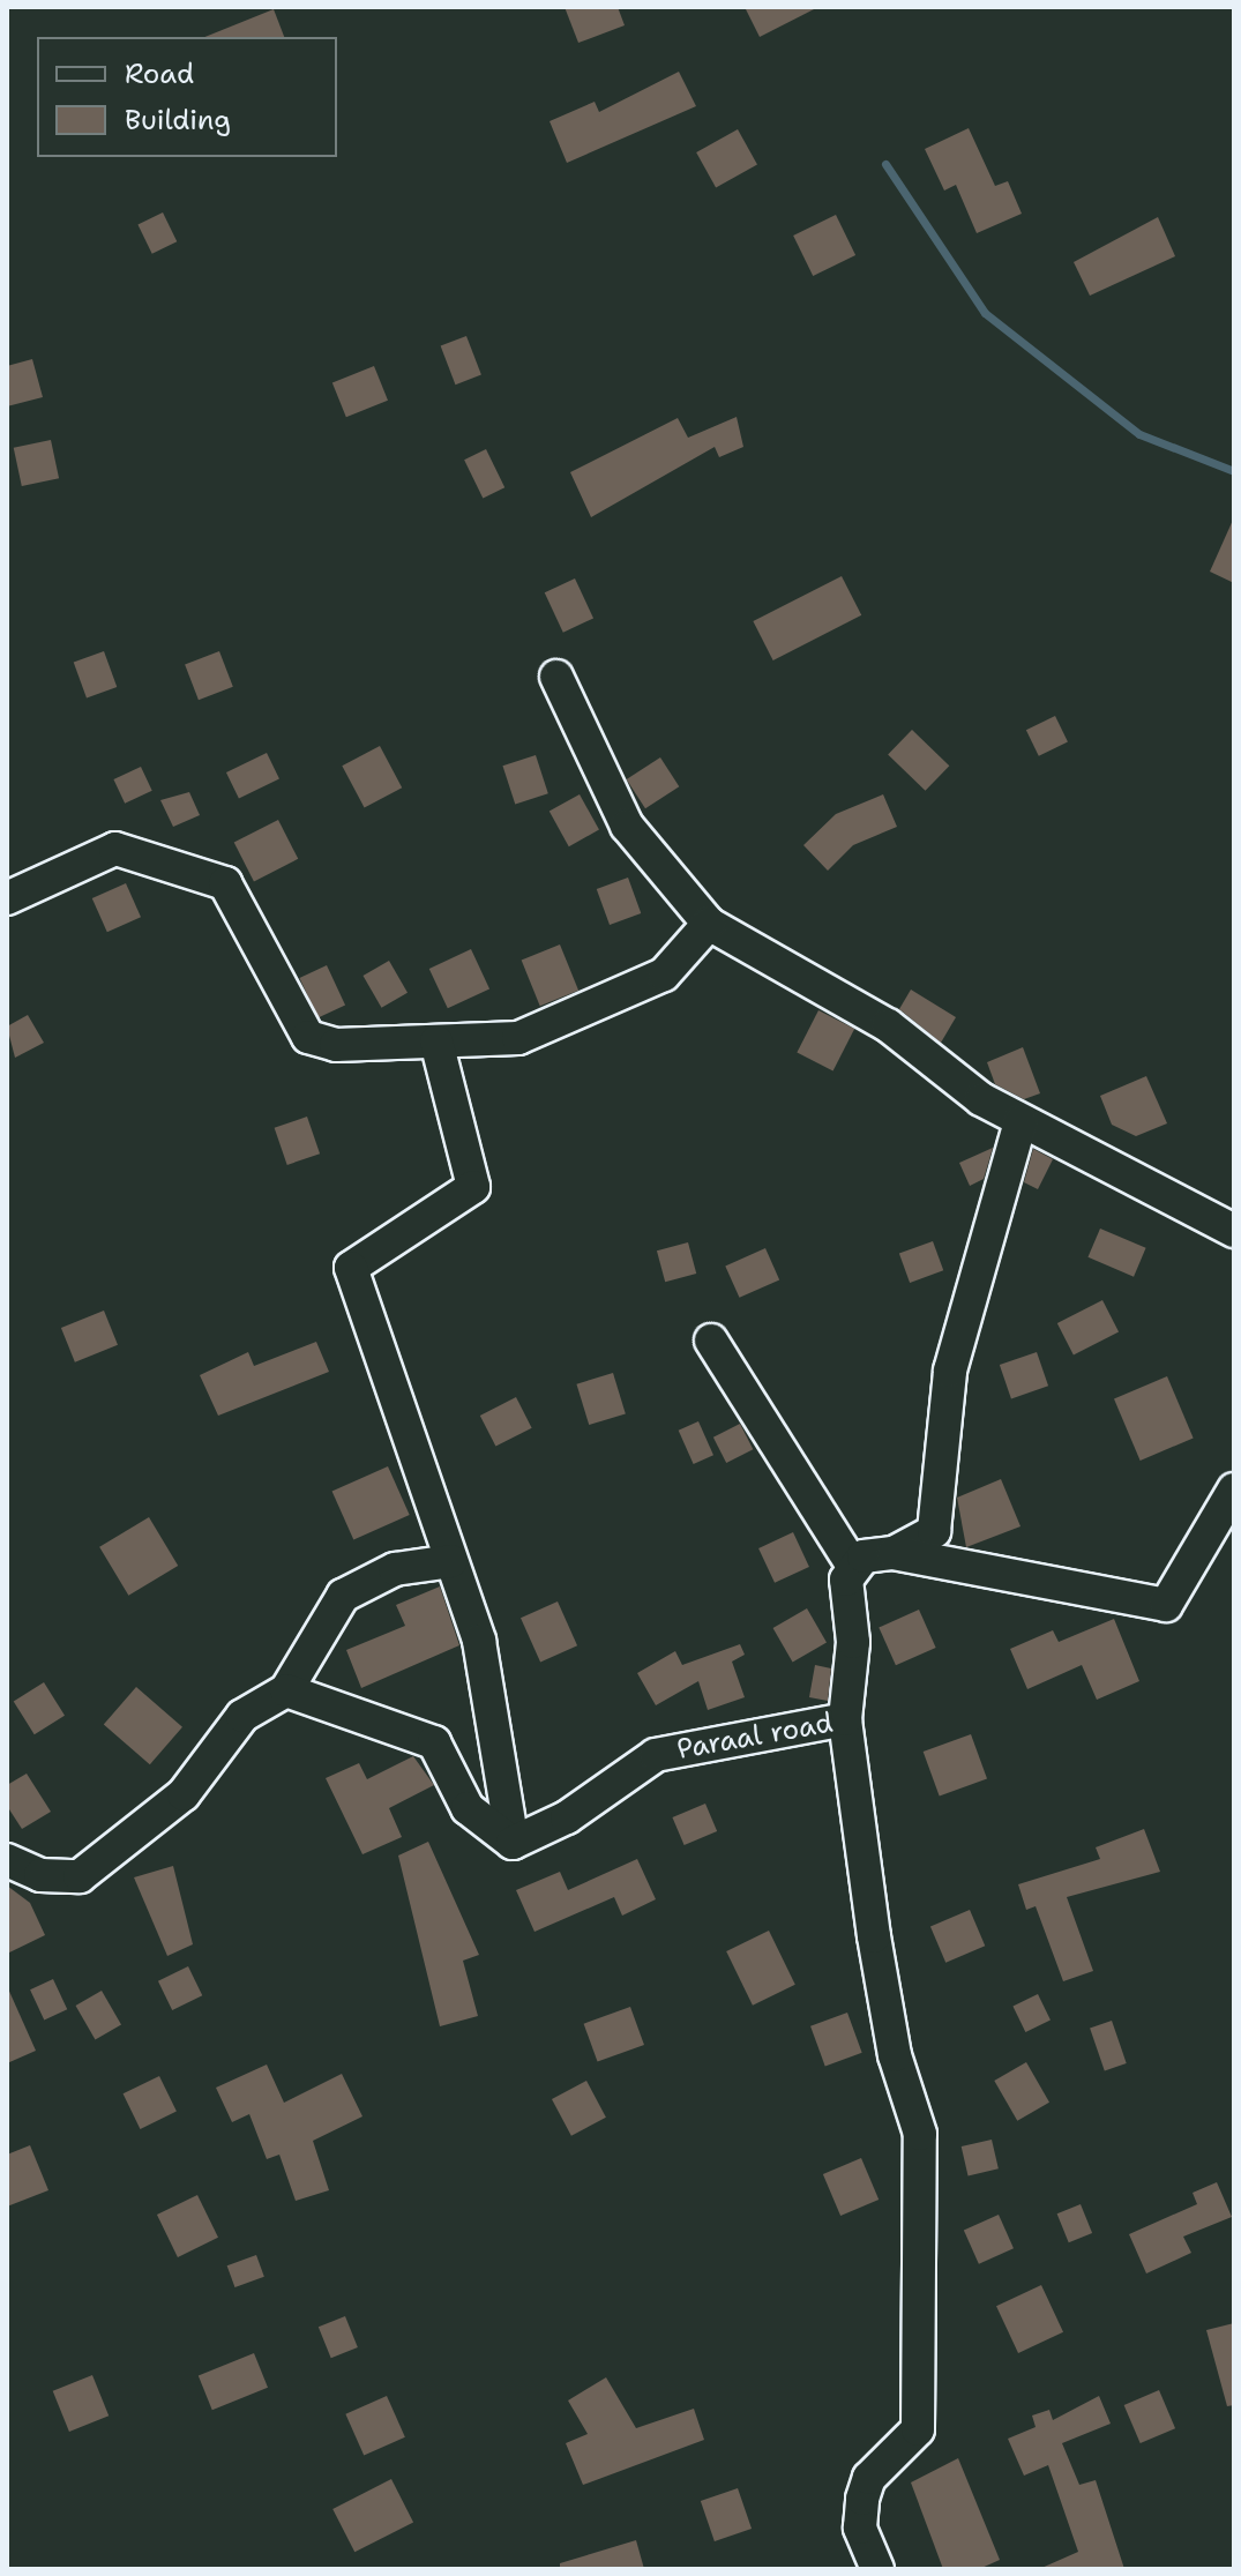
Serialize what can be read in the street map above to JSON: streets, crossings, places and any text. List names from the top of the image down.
{
  "streets": {
    "street": ["Paraal road"]
  },
  "legend": ["Road", "Building"]
}
